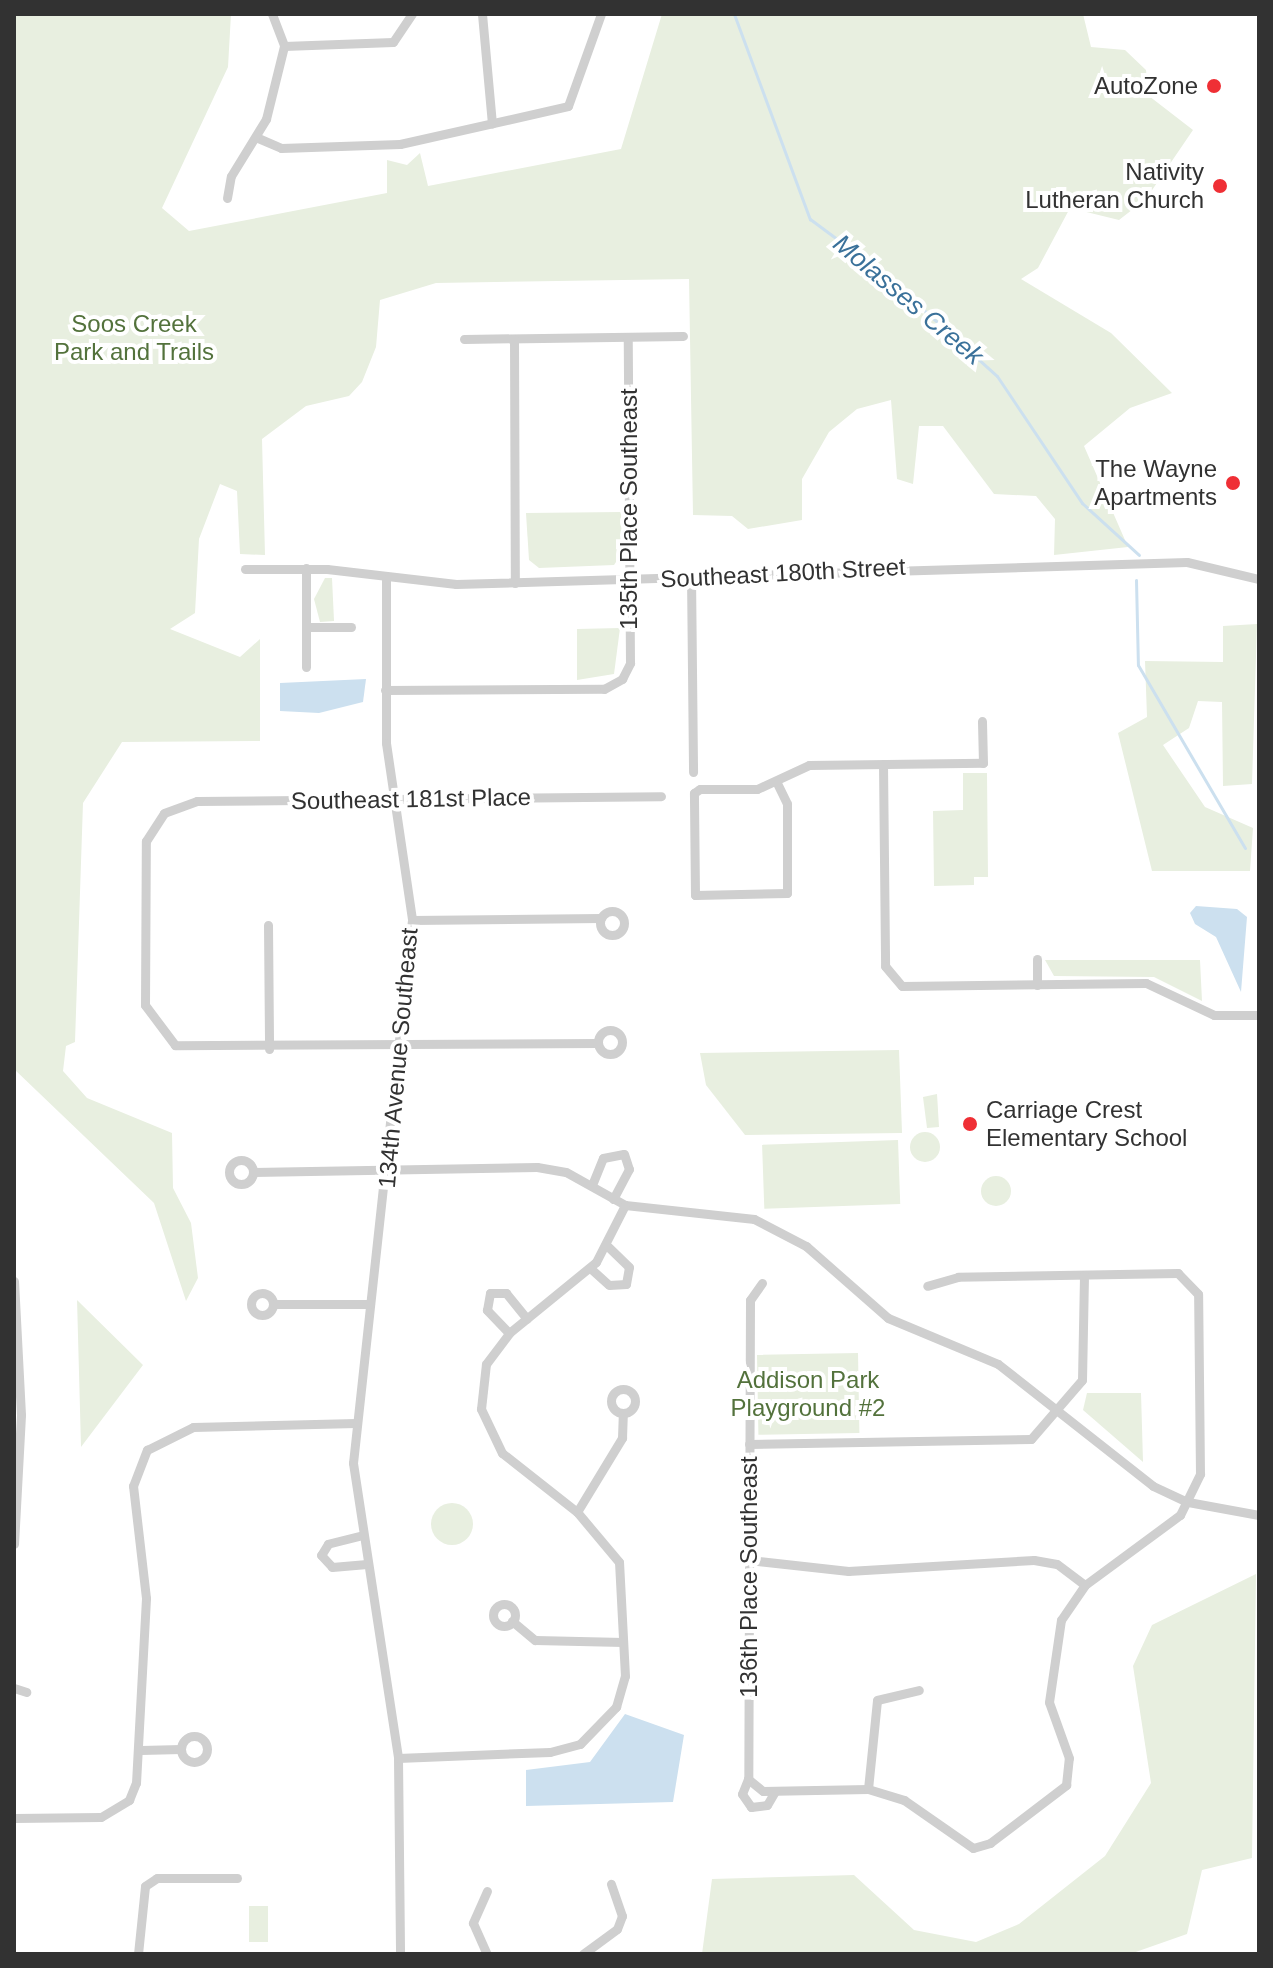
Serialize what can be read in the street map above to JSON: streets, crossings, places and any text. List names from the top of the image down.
{
  "streets": {
    "street": [
      "135th Place Southeast",
      "Southeast 180th Street",
      "Southeast 181st Place",
      "134th Avenue Southeast",
      "136th Place Southeast"
    ]
  },
  "crossings": [
    ["135th Place Southeast", "Southeast 180th Street"],
    ["135th Place Southeast", "134th Avenue Southeast"],
    ["Southeast 180th Street", "134th Avenue Southeast"],
    ["Southeast 181st Place", "134th Avenue Southeast"]
  ],
  "water": ["Molasses Creek"],
  "parks": ["Soos Creek Park and Trails", "Addison Park Playground #2"],
  "places": [
    "AutoZone",
    "Nativity Lutheran Church",
    "The Wayne Apartments",
    "Carriage Crest Elementary School"
  ]
}
